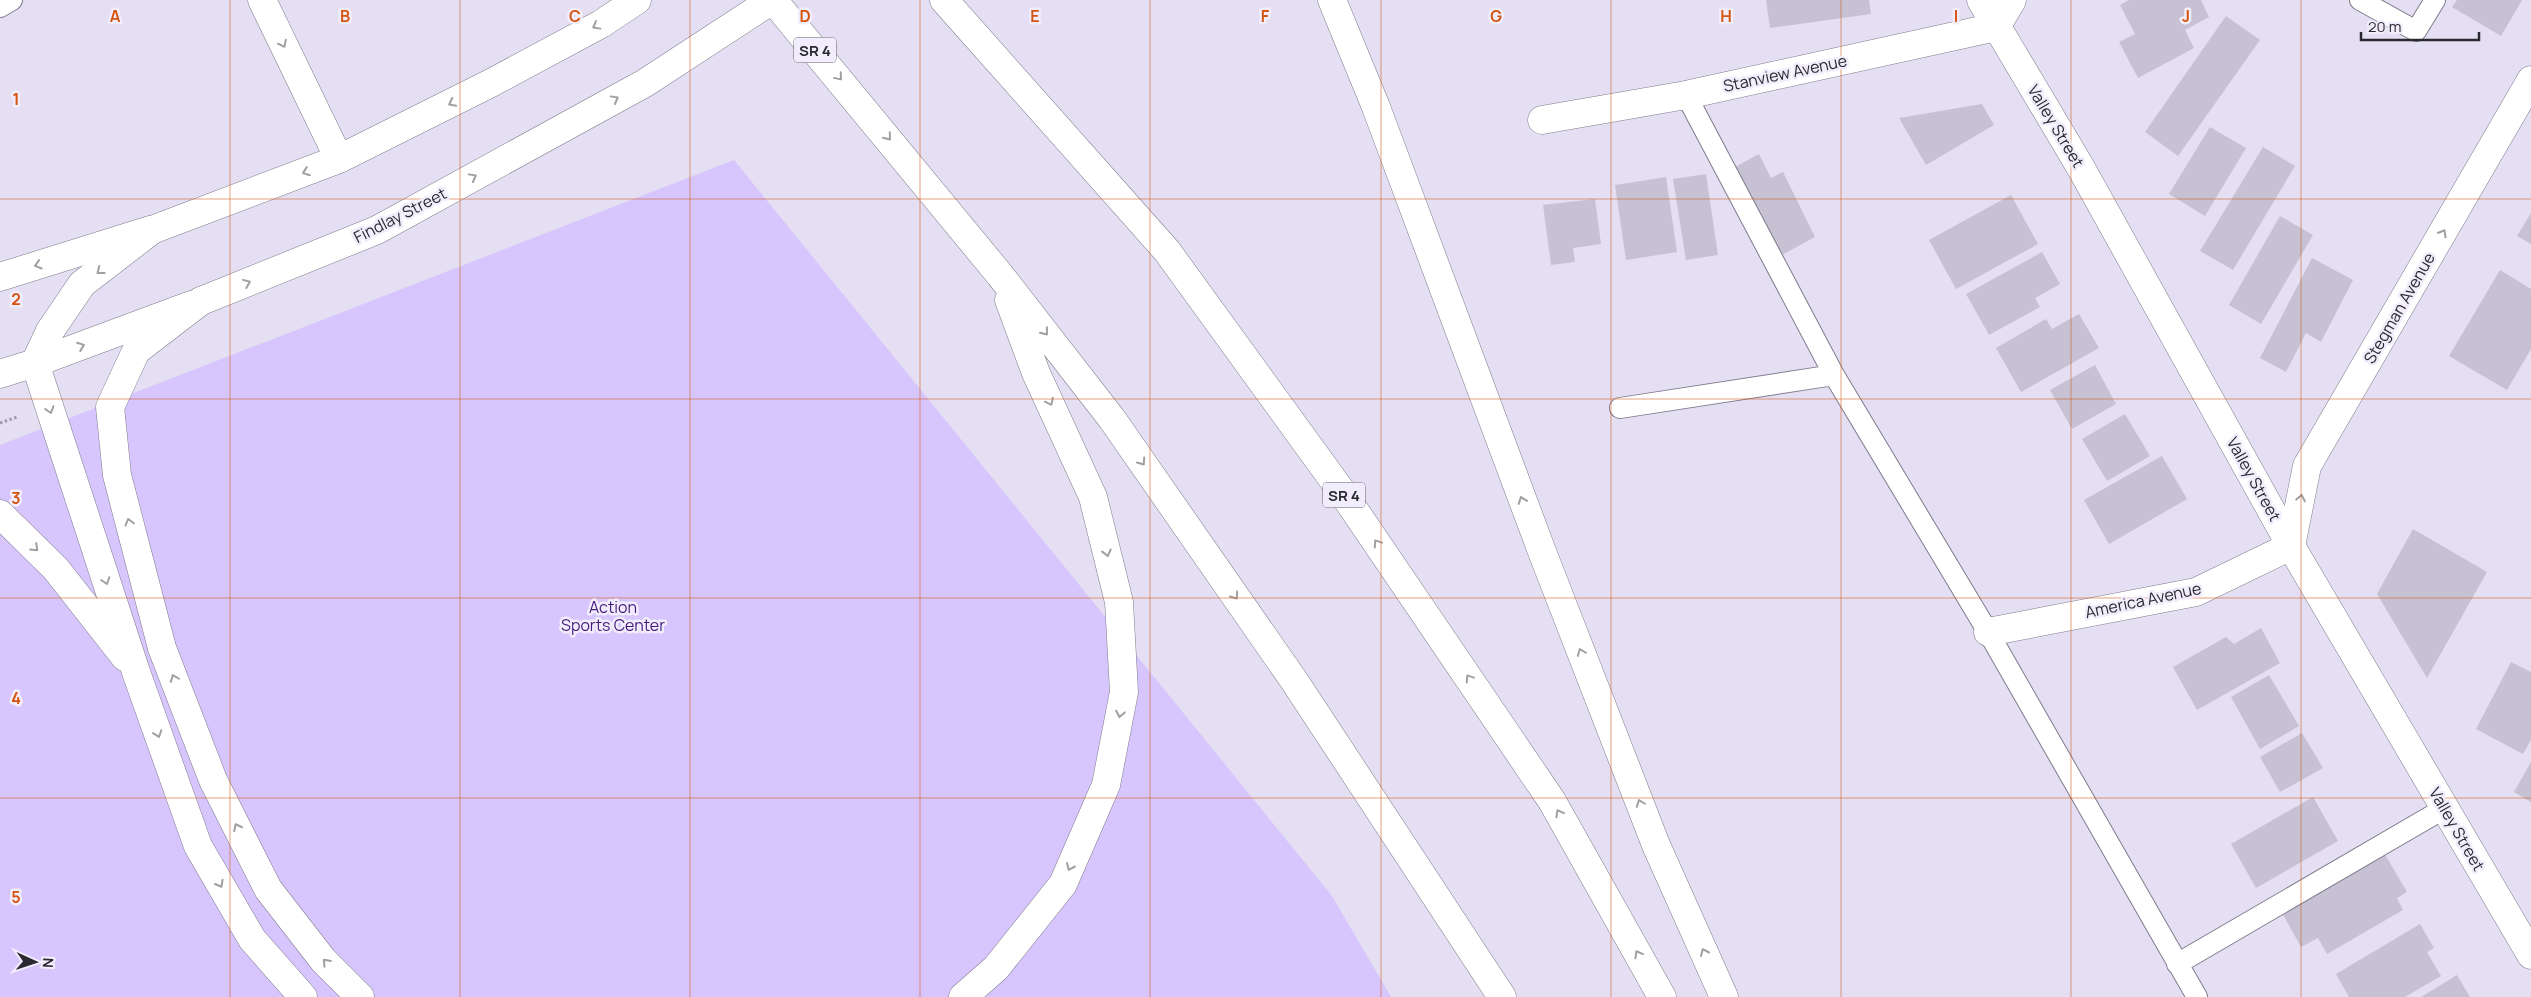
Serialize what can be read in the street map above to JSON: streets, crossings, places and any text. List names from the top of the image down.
{
  "streets": {
    "main road": [
      "SR 4",
      "Stanview Avenue",
      "Valley Street",
      "Findlay Street",
      "Stegman Avenue",
      "America Avenue"
    ]
  },
  "crossings": [
    ["SR 4", "Findlay Street"],
    ["Stanview Avenue", "Valley Street"],
    ["Valley Street", "Stegman Avenue"],
    ["Valley Street", "America Avenue"],
    ["Stegman Avenue", "America Avenue"]
  ],
  "one_way": ["Stegman Avenue"],
  "parks": ["Action Sports Center"],
  "scale_bar": "20 m",
  "north": "right",
  "grid": {
    "columns": [
      "A",
      "B",
      "C",
      "D",
      "E",
      "F",
      "G",
      "H",
      "I",
      "J"
    ],
    "rows": [
      "1",
      "2",
      "3",
      "4",
      "5"
    ]
  }
}
